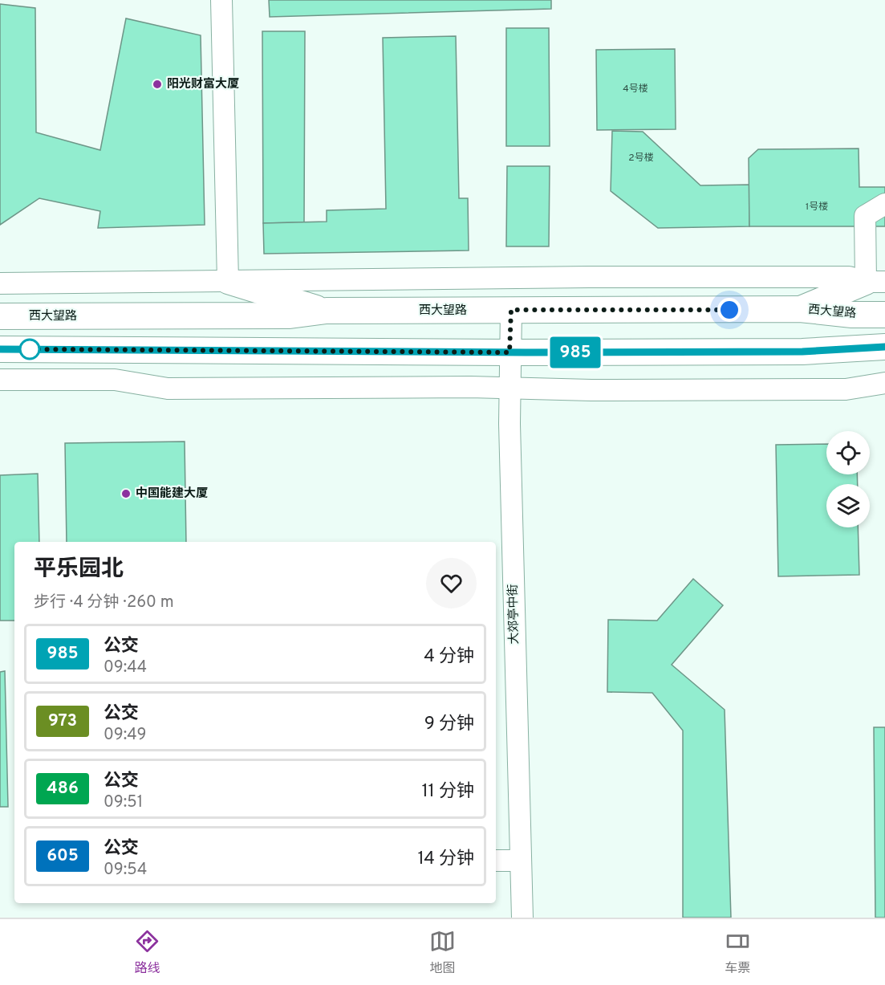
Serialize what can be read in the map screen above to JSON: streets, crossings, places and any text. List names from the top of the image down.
{
  "streets": {
    "main road": ["西大望路"],
    "street": ["大郊亭中街"]
  },
  "crossings": [
    ["西大望路", "大郊亭中街"]
  ],
  "places": ["阳光财富大厦", "中国能建大厦"],
  "lines": ["bus line 985"],
  "house_numbers": ["4号楼", "2号楼", "1号楼"],
  "page": {
    "on_map": "985",
    "heading": ["平乐园北", "步行 · 4 分钟 · 260 m"],
    "list": [
      {
        "mark": "985",
        "name": "公交",
        "note": "09:44",
        "value": "4 分钟"
      },
      {
        "mark": "973",
        "name": "公交",
        "note": "09:49",
        "value": "9 分钟"
      },
      {
        "mark": "486",
        "name": "公交",
        "note": "09:51",
        "value": "11 分钟"
      },
      {
        "mark": "605",
        "name": "公交",
        "note": "09:54",
        "value": "14 分钟"
      }
    ],
    "tabs": ["路线", "地图", "车票"]
  }
}
